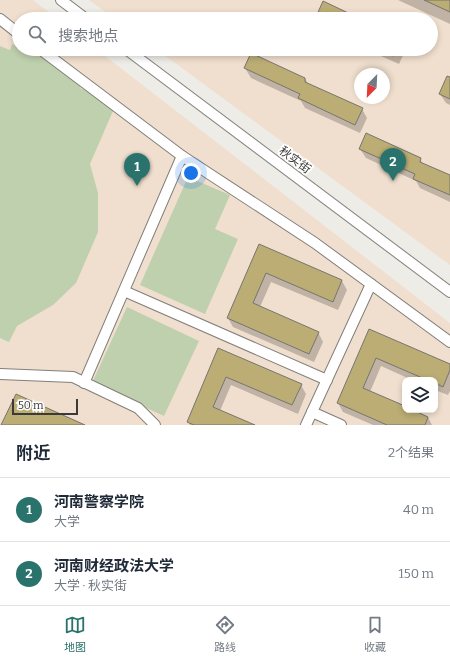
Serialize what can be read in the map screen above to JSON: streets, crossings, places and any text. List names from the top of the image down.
{
  "streets": {
    "street": ["秋实街"]
  },
  "scale_bar": "50 m",
  "north": "bottom left",
  "page": {
    "search": "搜索地点",
    "pins": ["2", "1"],
    "scale": "50 m",
    "heading": ["附近", "2个结果"],
    "list": [
      {
        "mark": "1",
        "name": "河南警察学院",
        "note": "大学",
        "value": "40 m"
      },
      {
        "mark": "2",
        "name": "河南财经政法大学",
        "note": "大学 · 秋实街",
        "value": "150 m"
      }
    ],
    "nav": ["地图", "路线", "收藏"]
  }
}
